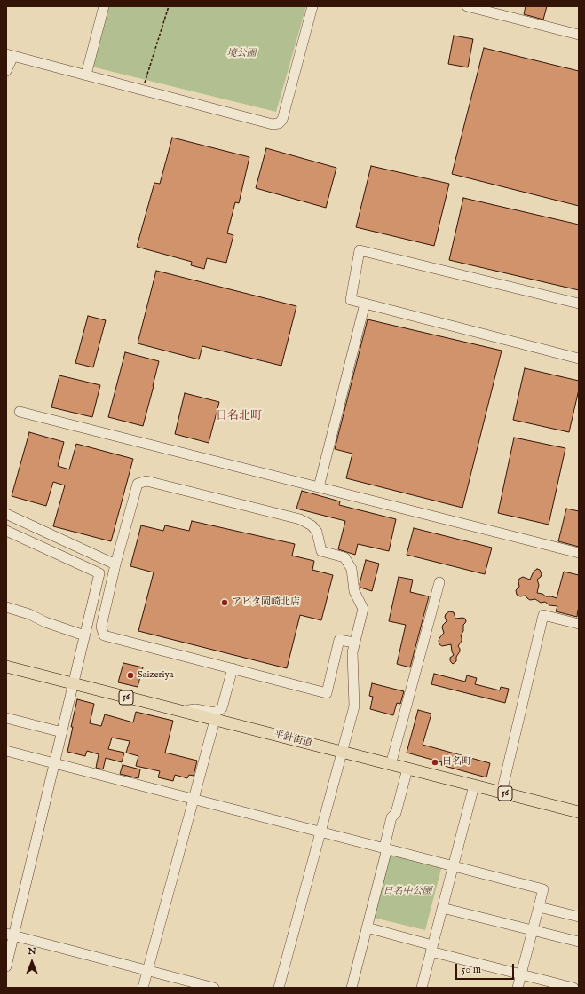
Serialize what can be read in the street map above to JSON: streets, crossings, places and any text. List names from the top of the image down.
{
  "streets": {
    "main road": ["56", "平針街道"]
  },
  "districts": ["日名北町"],
  "parks": ["境公園", "日名中公園"],
  "places": ["アピタ岡崎北店", "Saizeriya", "日名町"],
  "scale_bar": "50 m",
  "north": "top"
}
